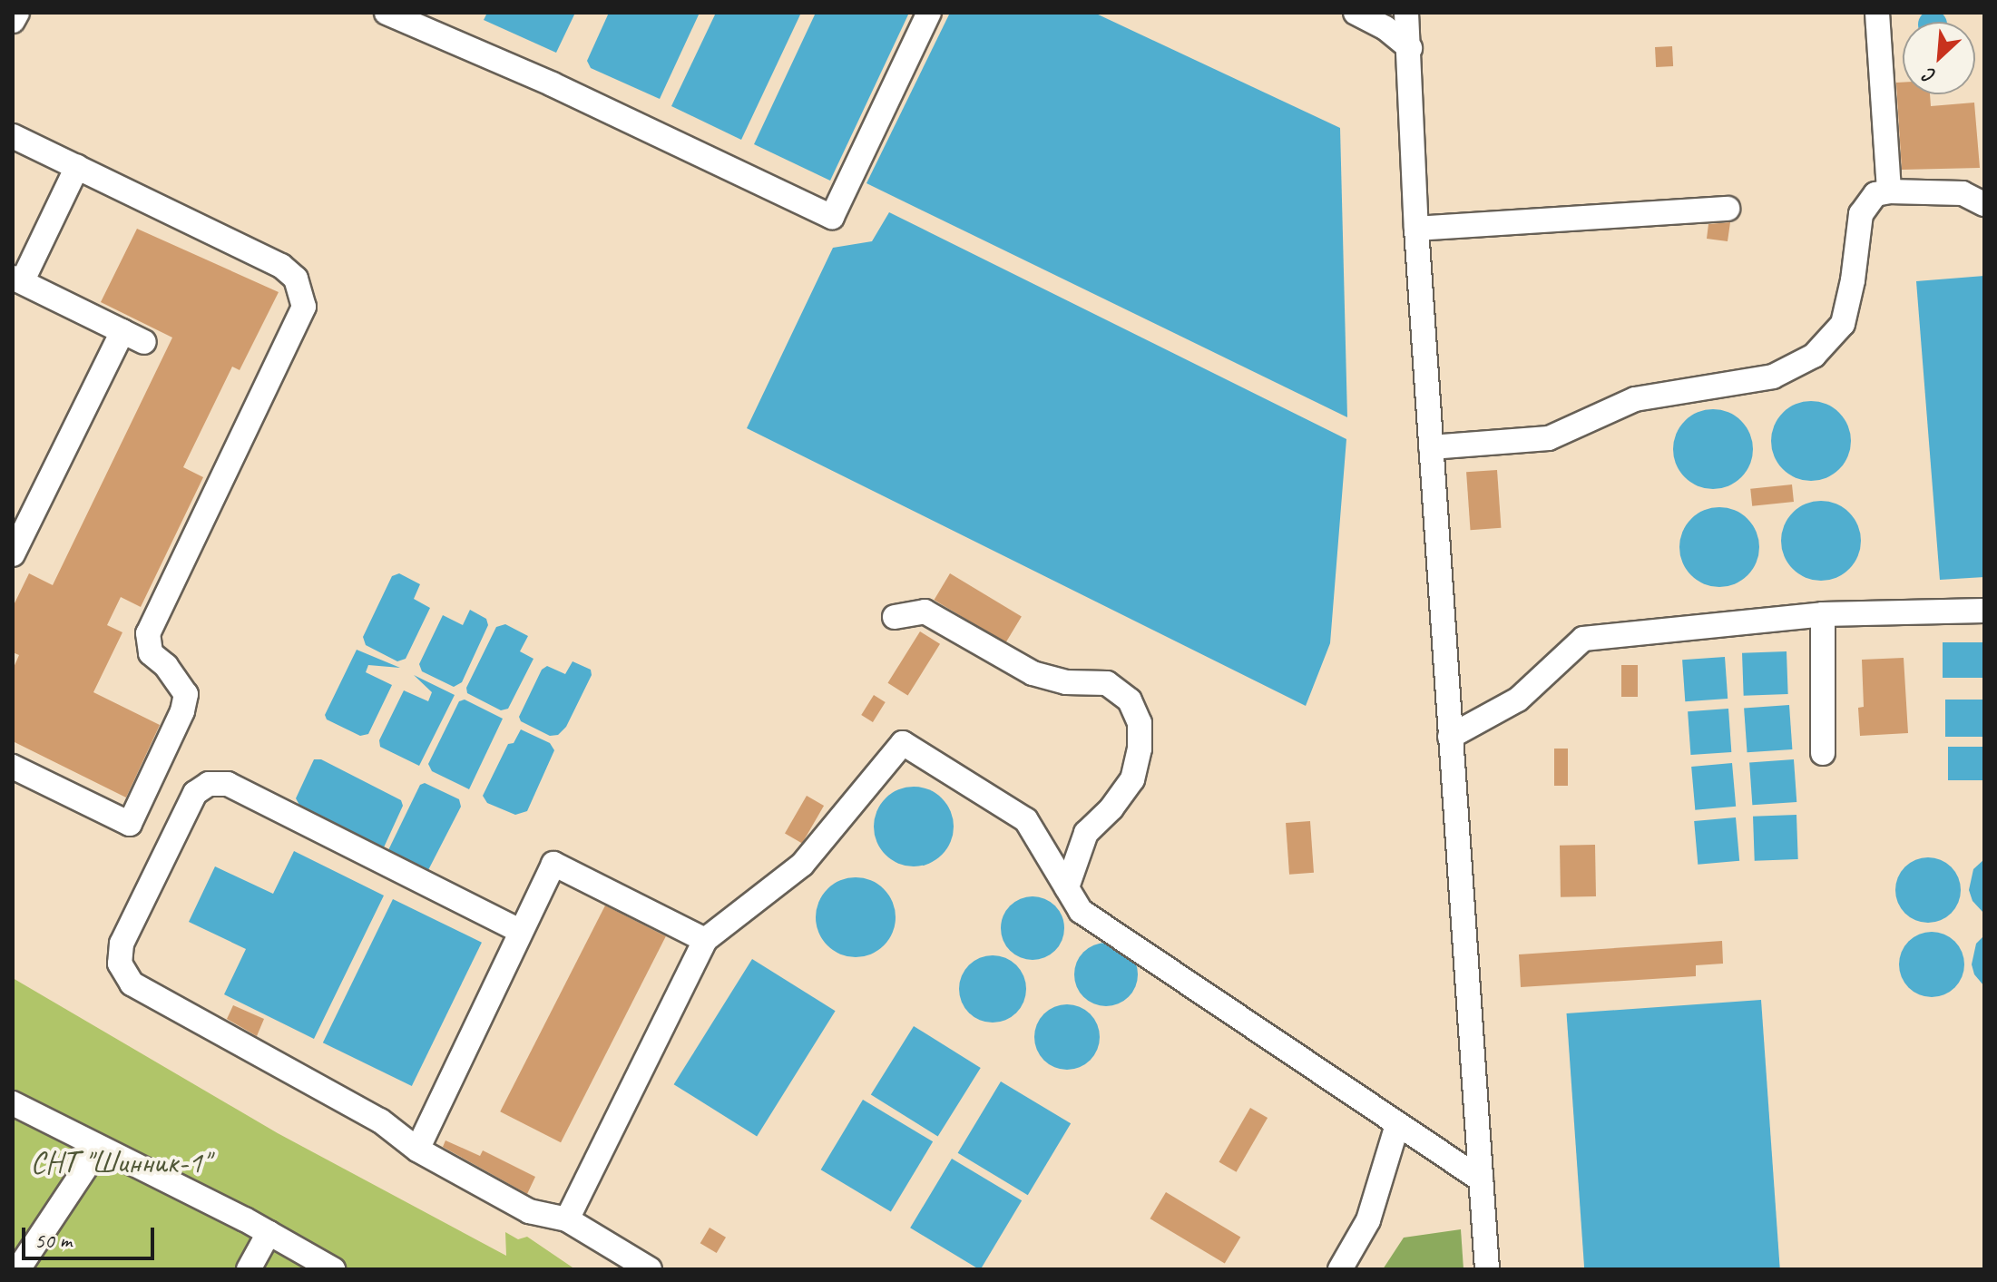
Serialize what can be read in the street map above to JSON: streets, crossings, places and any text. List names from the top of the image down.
{
  "parks": ["СНТ \"Шинник-1\""],
  "scale_bar": "50 m",
  "north": "bottom left"
}
